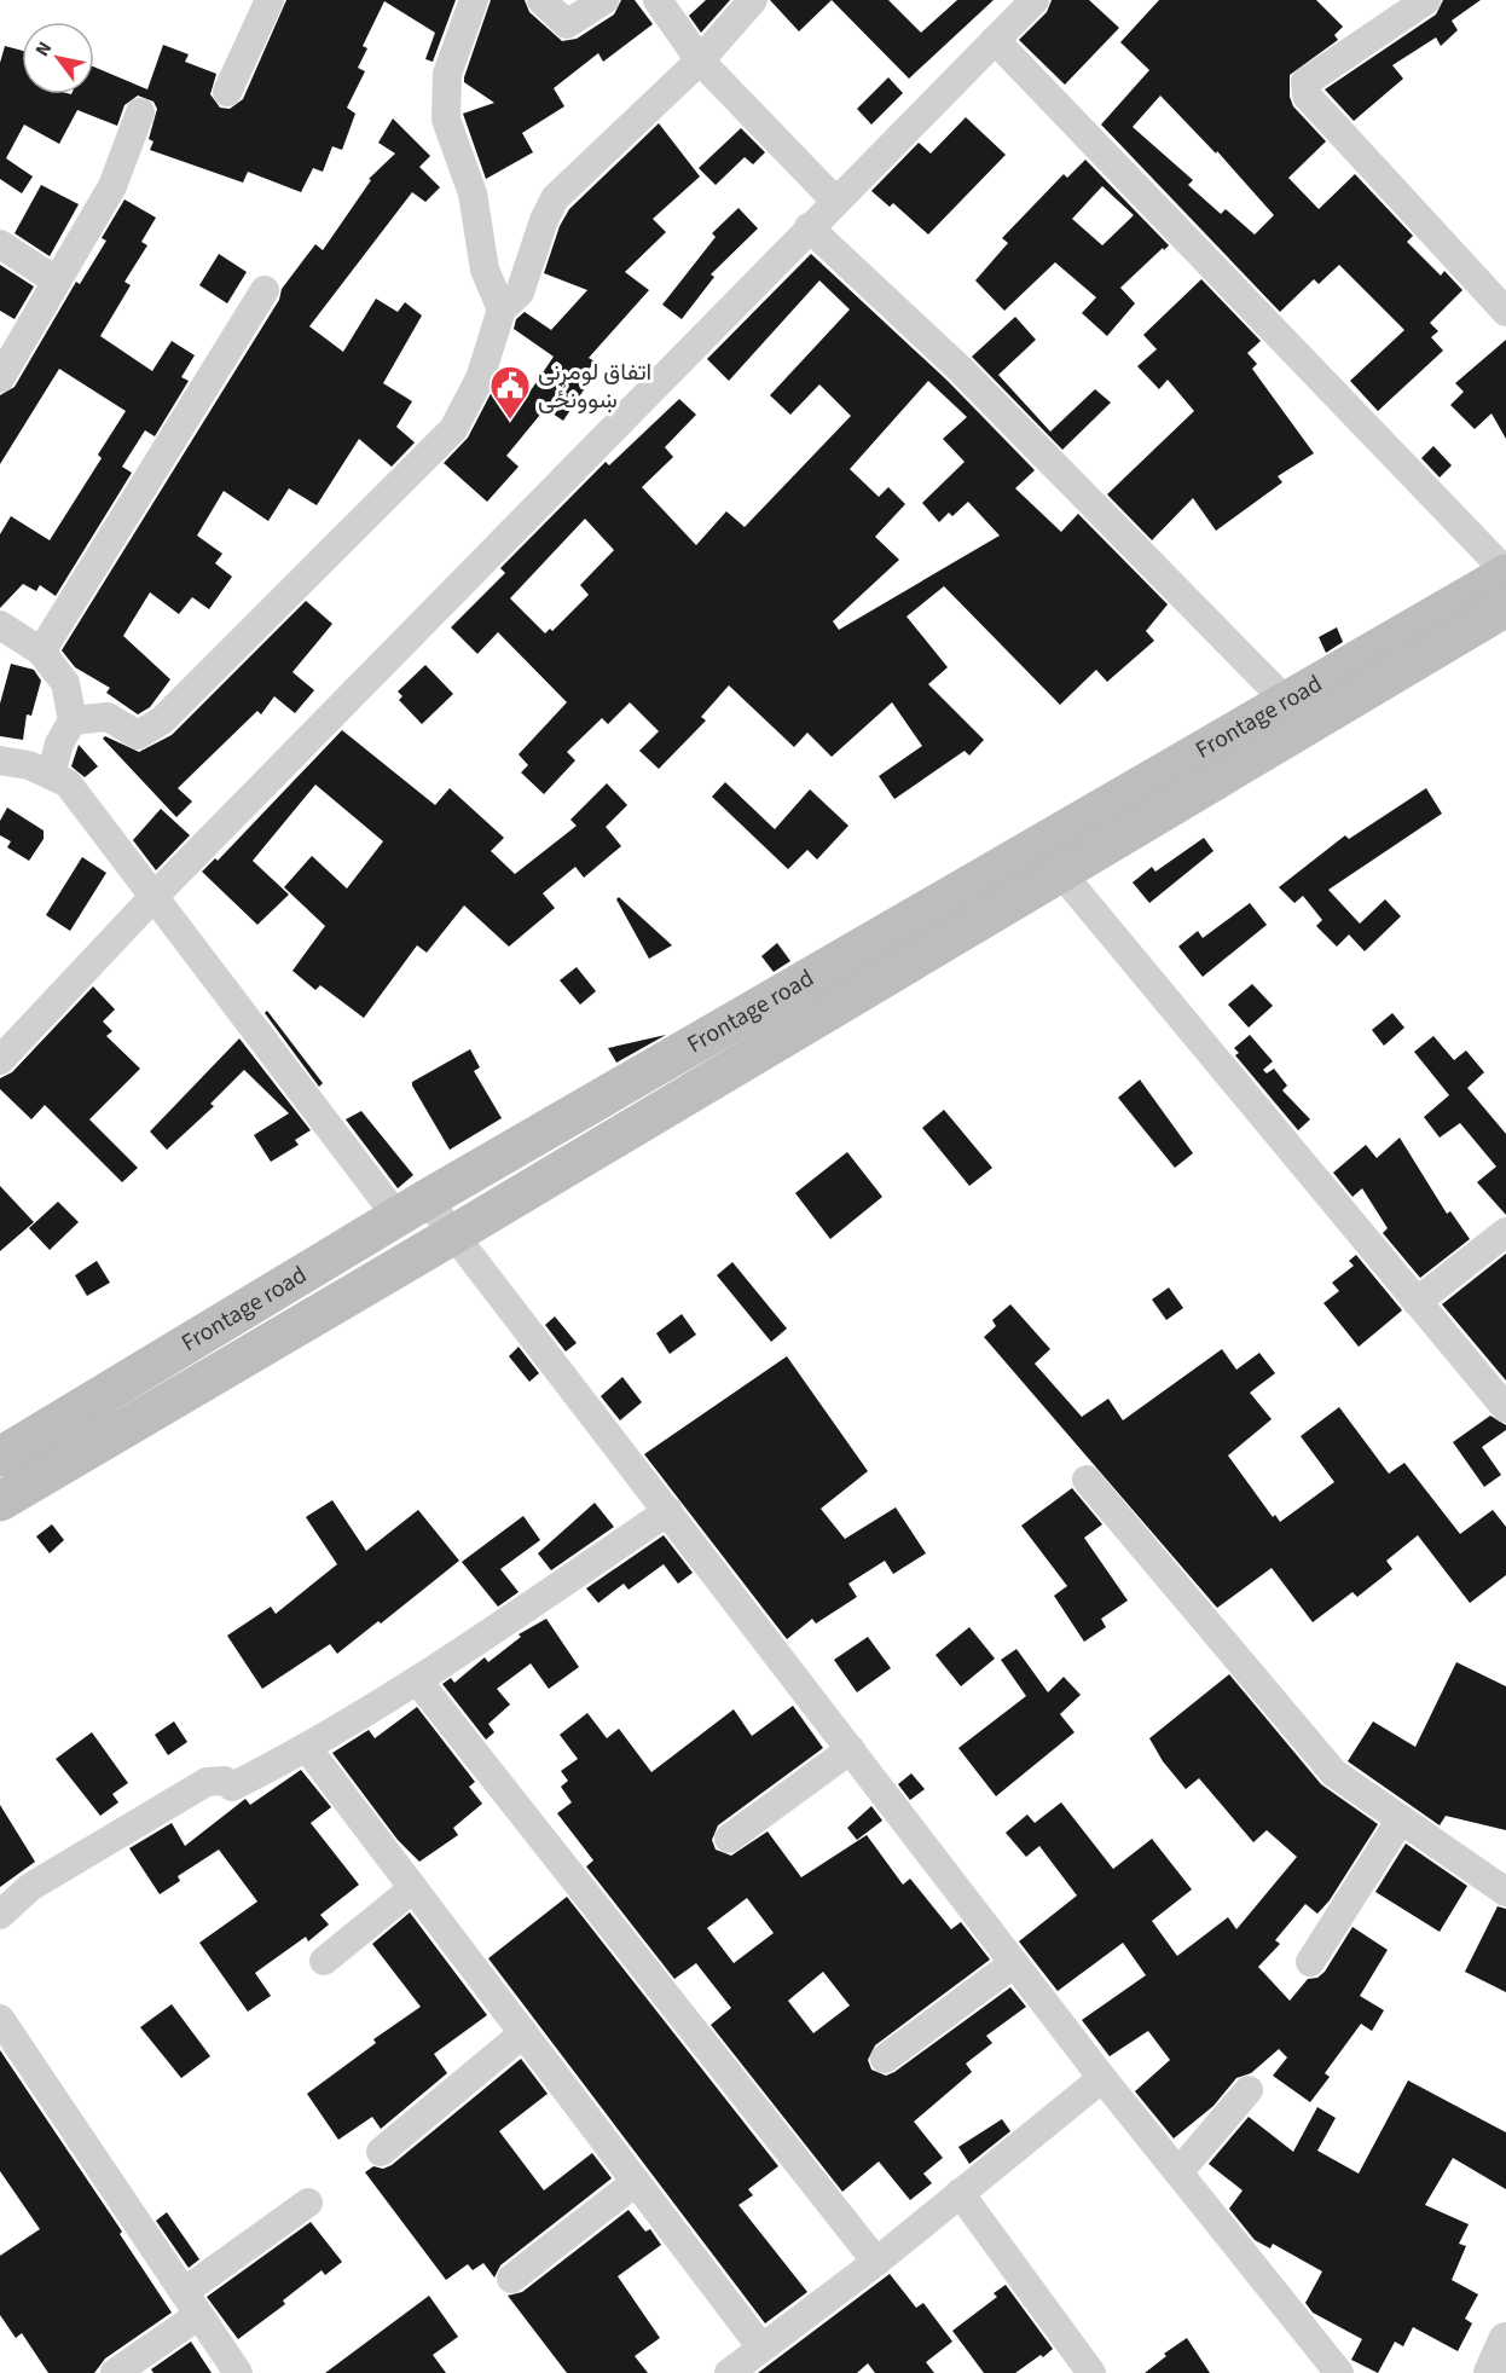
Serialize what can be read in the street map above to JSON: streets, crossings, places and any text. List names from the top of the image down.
{
  "streets": {
    "main road": ["Frontage road"]
  },
  "places": {
    "public building": ["اتفاق لومړنی ښوونځی"]
  },
  "north": "top left"
}
